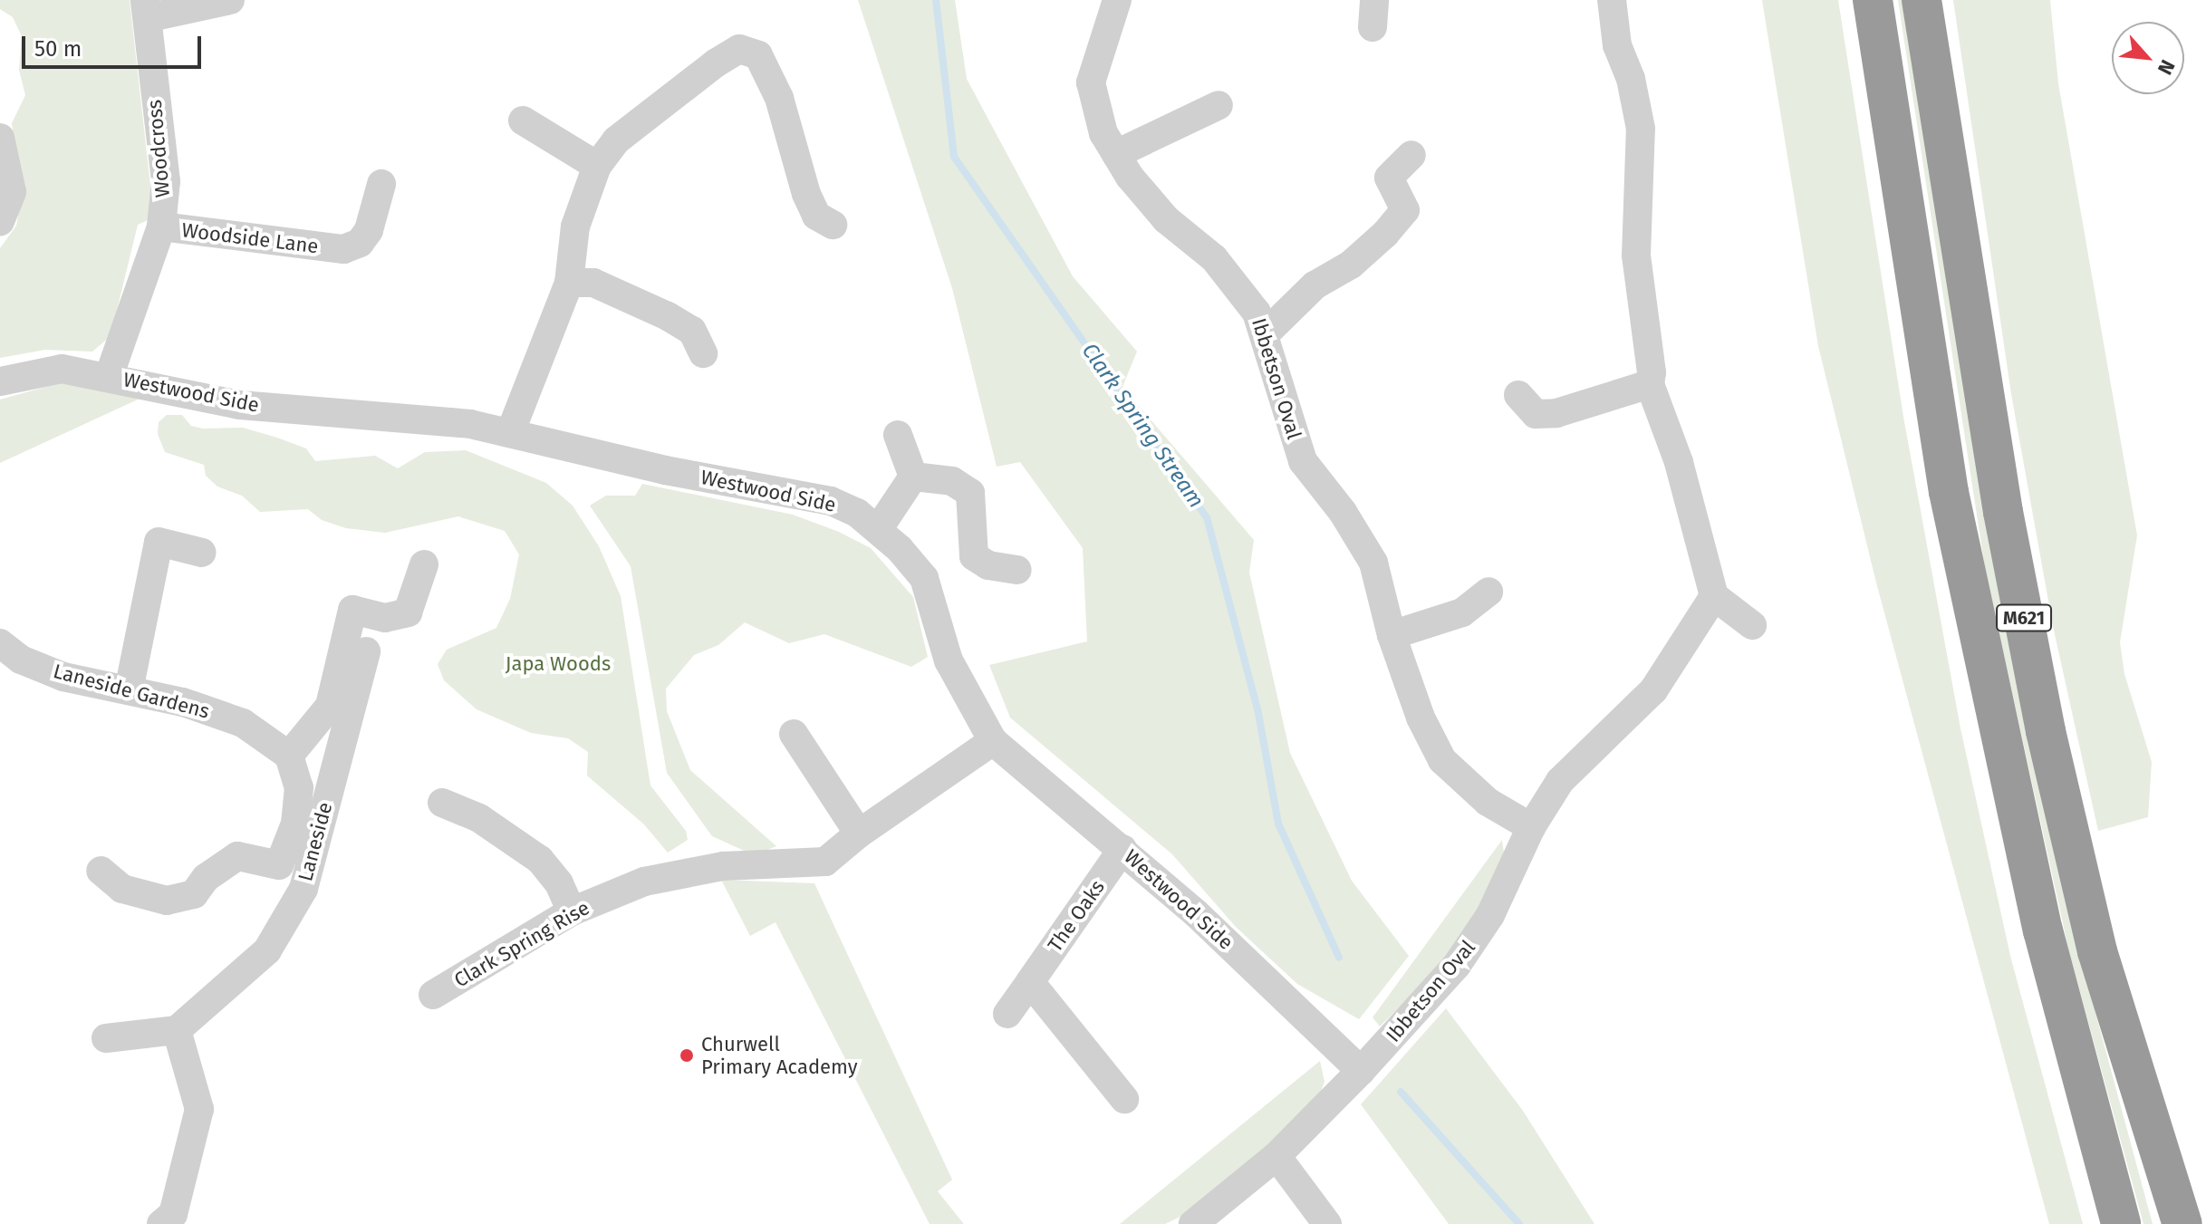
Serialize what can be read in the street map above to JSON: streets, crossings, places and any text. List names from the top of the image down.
{
  "streets": {
    "highway": ["M621"],
    "street": [
      "Woodcross",
      "Woodside Lane",
      "Ibbetson Oval",
      "Westwood Side",
      "Laneside Gardens",
      "Laneside",
      "The Oaks",
      "Clark Spring Rise"
    ]
  },
  "crossings": [
    ["Woodcross", "Woodside Lane"],
    ["Woodcross", "Westwood Side"],
    ["Ibbetson Oval", "Westwood Side"],
    ["Westwood Side", "The Oaks"],
    ["Westwood Side", "Clark Spring Rise"]
  ],
  "water": ["Clark Spring Stream"],
  "parks": ["Japa Woods"],
  "places": ["Churwell Primary Academy"],
  "scale_bar": "50 m",
  "north": "bottom right"
}
